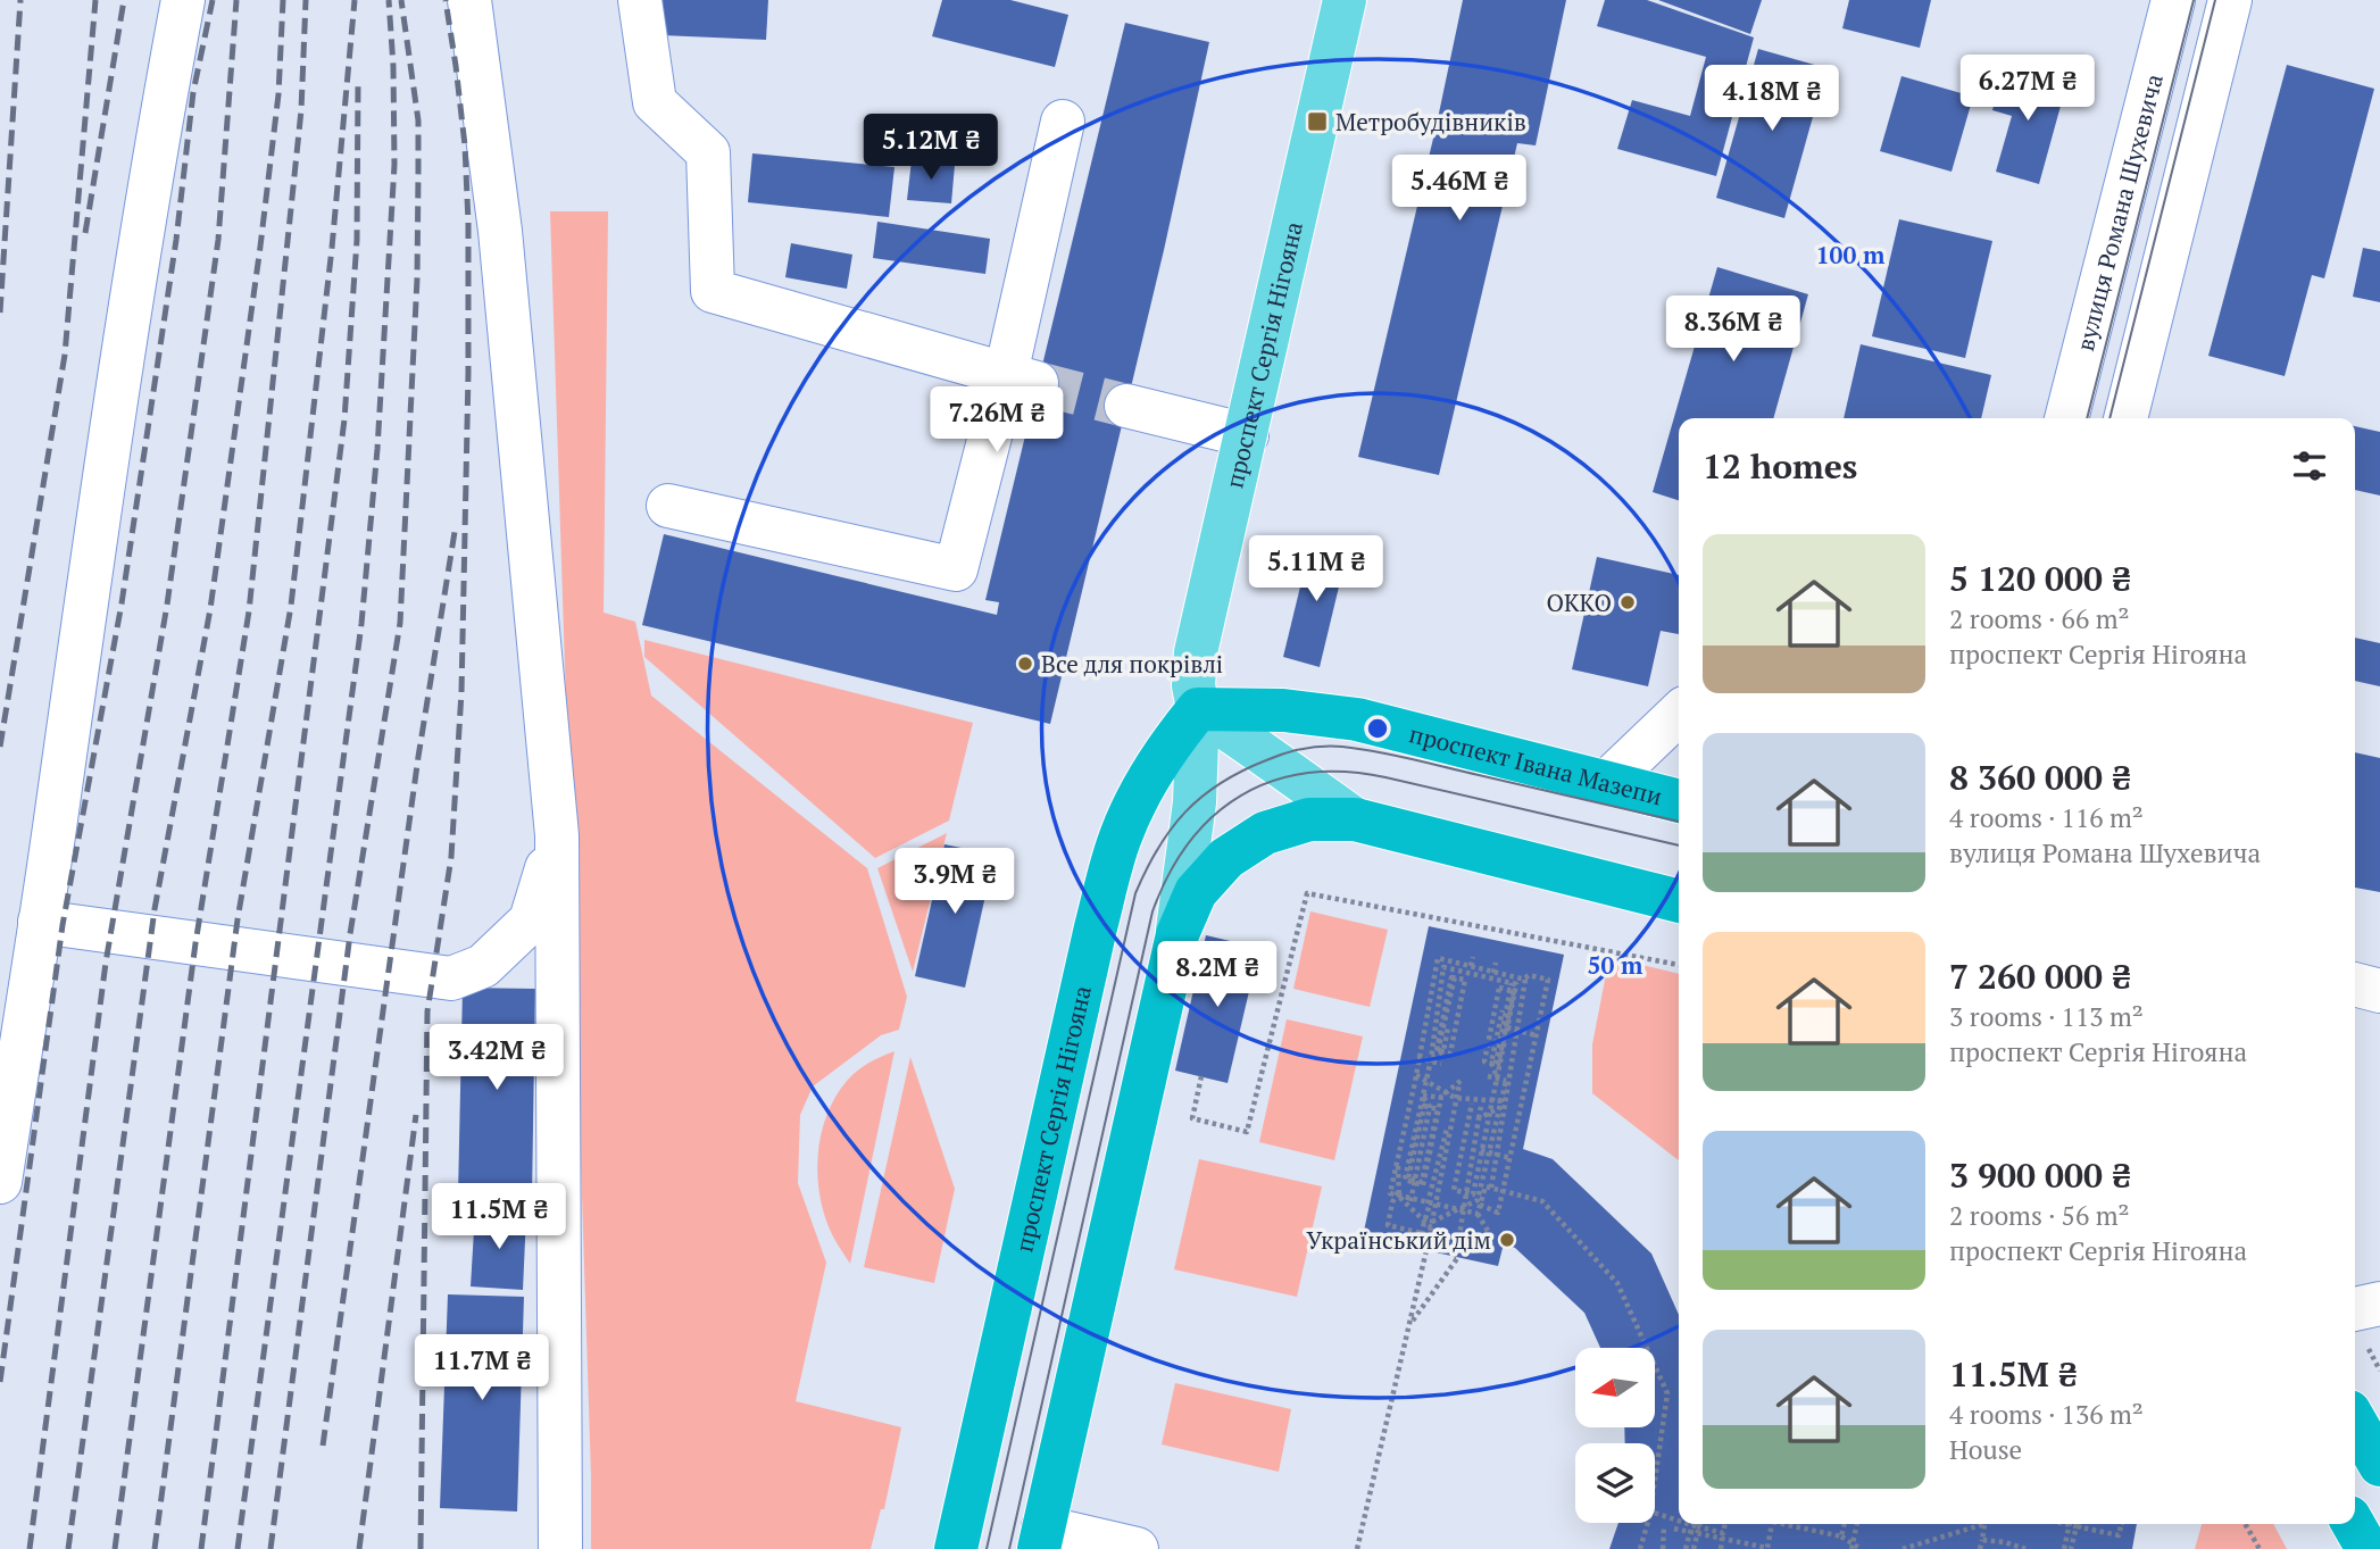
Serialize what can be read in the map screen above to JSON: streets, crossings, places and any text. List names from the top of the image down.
{
  "streets": {
    "highway": ["проспект Сергія Нігояна", "проспект Івана Мазепи"],
    "street": ["вулиця Романа Шухевича"]
  },
  "crossings": [
    ["проспект Сергія Нігояна", "проспект Івана Мазепи"]
  ],
  "places": {
    "transit": ["Метробудівників"],
    "other": ["OKKO", "Все для покрівлі", "Український дім"]
  },
  "north": "left",
  "page": {
    "price": [
      "6.27M ₴",
      "4.18M ₴",
      "5.12M ₴",
      "5.46M ₴",
      "8.36M ₴",
      "7.26M ₴",
      "5.11M ₴",
      "3.9M ₴",
      "8.2M ₴",
      "3.42M ₴",
      "11.5M ₴",
      "11.7M ₴"
    ],
    "heading": "12 homes",
    "list": [
      {
        "name": "5 120 000 ₴",
        "note": "2 rooms · 66 m² · проспект Сергія Нігояна"
      },
      {
        "name": "8 360 000 ₴",
        "note": "4 rooms · 116 m² · вулиця Романа Шухевича"
      },
      {
        "name": "7 260 000 ₴",
        "note": "3 rooms · 113 m² · проспект Сергія Нігояна"
      },
      {
        "name": "3 900 000 ₴",
        "note": "2 rooms · 56 m² · проспект Сергія Нігояна"
      },
      {
        "name": "11.5M ₴",
        "note": "4 rooms · 136 m² · House"
      }
    ]
  },
  "rings": ["100 m", "50 m"]
}
